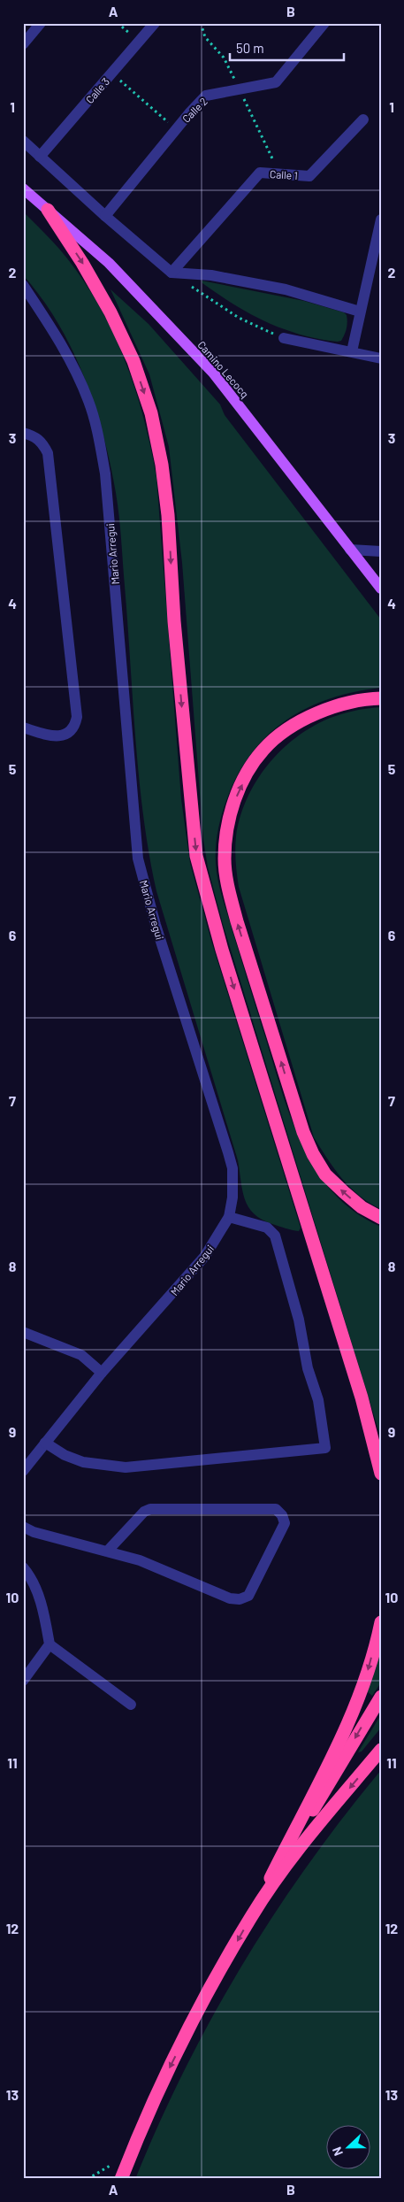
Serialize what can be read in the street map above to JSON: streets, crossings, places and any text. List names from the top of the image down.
{
  "streets": {
    "main road": ["Camino Lecocq"],
    "street": [
      "Calle 3",
      "Calle 2",
      "Calle 1",
      "Mario Arregui"
    ]
  },
  "scale_bar": "50 m",
  "north": "left",
  "grid": {
    "columns": ["A", "B"],
    "rows": [
      "1",
      "2",
      "3",
      "4",
      "5",
      "6",
      "7",
      "8",
      "9",
      "10",
      "11",
      "12",
      "13"
    ]
  }
}
